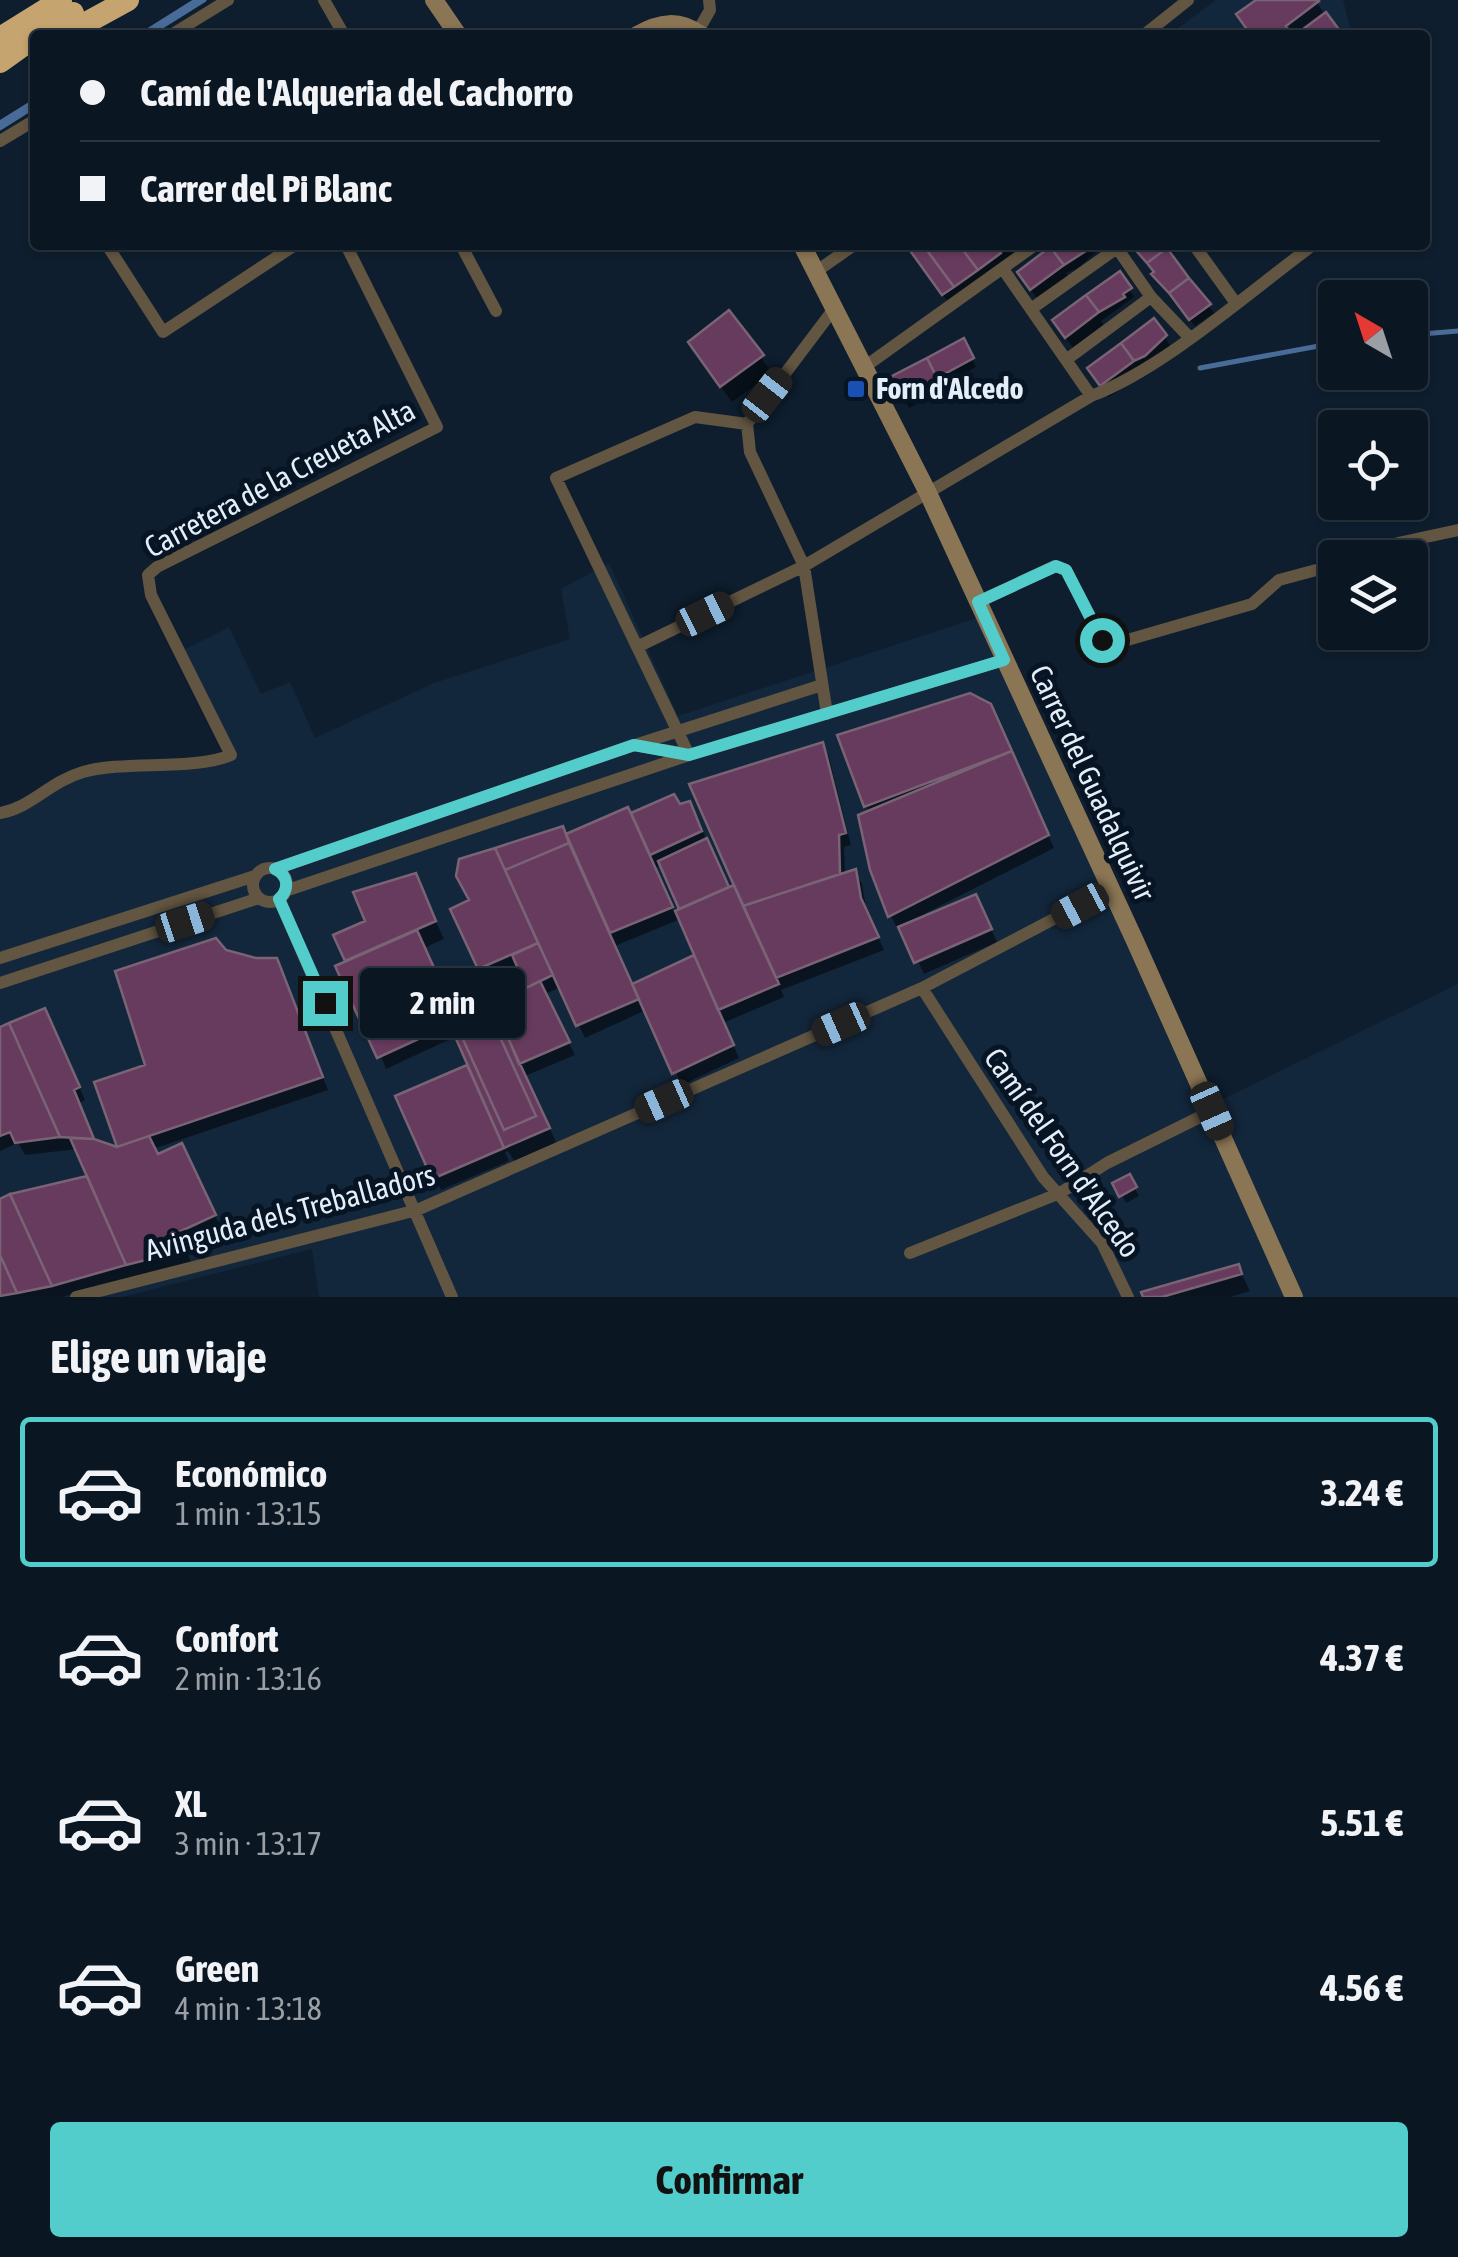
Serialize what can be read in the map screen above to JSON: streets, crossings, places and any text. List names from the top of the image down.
{
  "streets": {
    "street": [
      "Carretera de la Creueta Alta",
      "Carrer del Guadalquivir",
      "Camí del Forn d'Alcedo",
      "Avinguda dels Treballadors"
    ]
  },
  "crossings": [
    ["Carrer del Guadalquivir", "Avinguda dels Treballadors"],
    ["Camí del Forn d'Alcedo", "Avinguda dels Treballadors"]
  ],
  "places": {
    "transit": ["Forn d'Alcedo"]
  },
  "north": "top left",
  "page": {
    "banner": ["Camí de l'Alqueria del Cachorro", "Carrer del Pi Blanc"],
    "bubble": "2 min",
    "heading": "Elige un viaje",
    "list": [
      {
        "name": "Económico",
        "note": "1 min · 13:15",
        "value": "3.24 €"
      },
      {
        "name": "Confort",
        "note": "2 min · 13:16",
        "value": "4.37 €"
      },
      {
        "name": "XL",
        "note": "3 min · 13:17",
        "value": "5.51 €"
      },
      {
        "name": "Green",
        "note": "4 min · 13:18",
        "value": "4.56 €"
      }
    ],
    "buttons": "Confirmar"
  }
}
